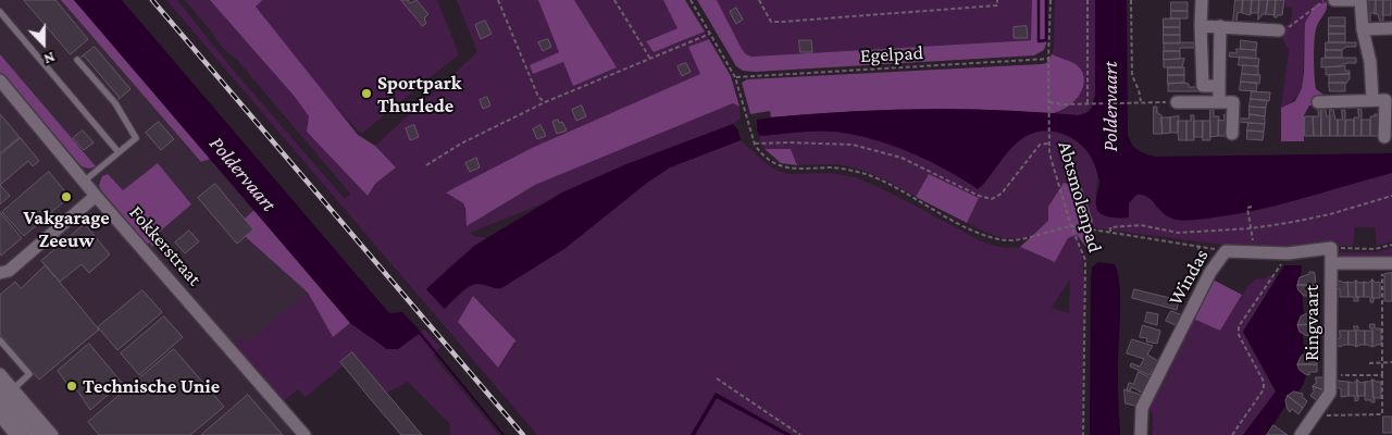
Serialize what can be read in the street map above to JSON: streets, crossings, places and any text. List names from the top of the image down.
{
  "streets": {
    "street": ["Fokkerstraat", "Windas", "Ringvaart"],
    "path": ["Egelpad", "Abtsmolenpad"]
  },
  "crossings": [
    ["Egelpad", "Abtsmolenpad"]
  ],
  "water": ["Poldervaart"],
  "places": ["Sportpark Thurlede", "Vakgarage Zeeuw", "Technische Unie"],
  "north": "bottom"
}
